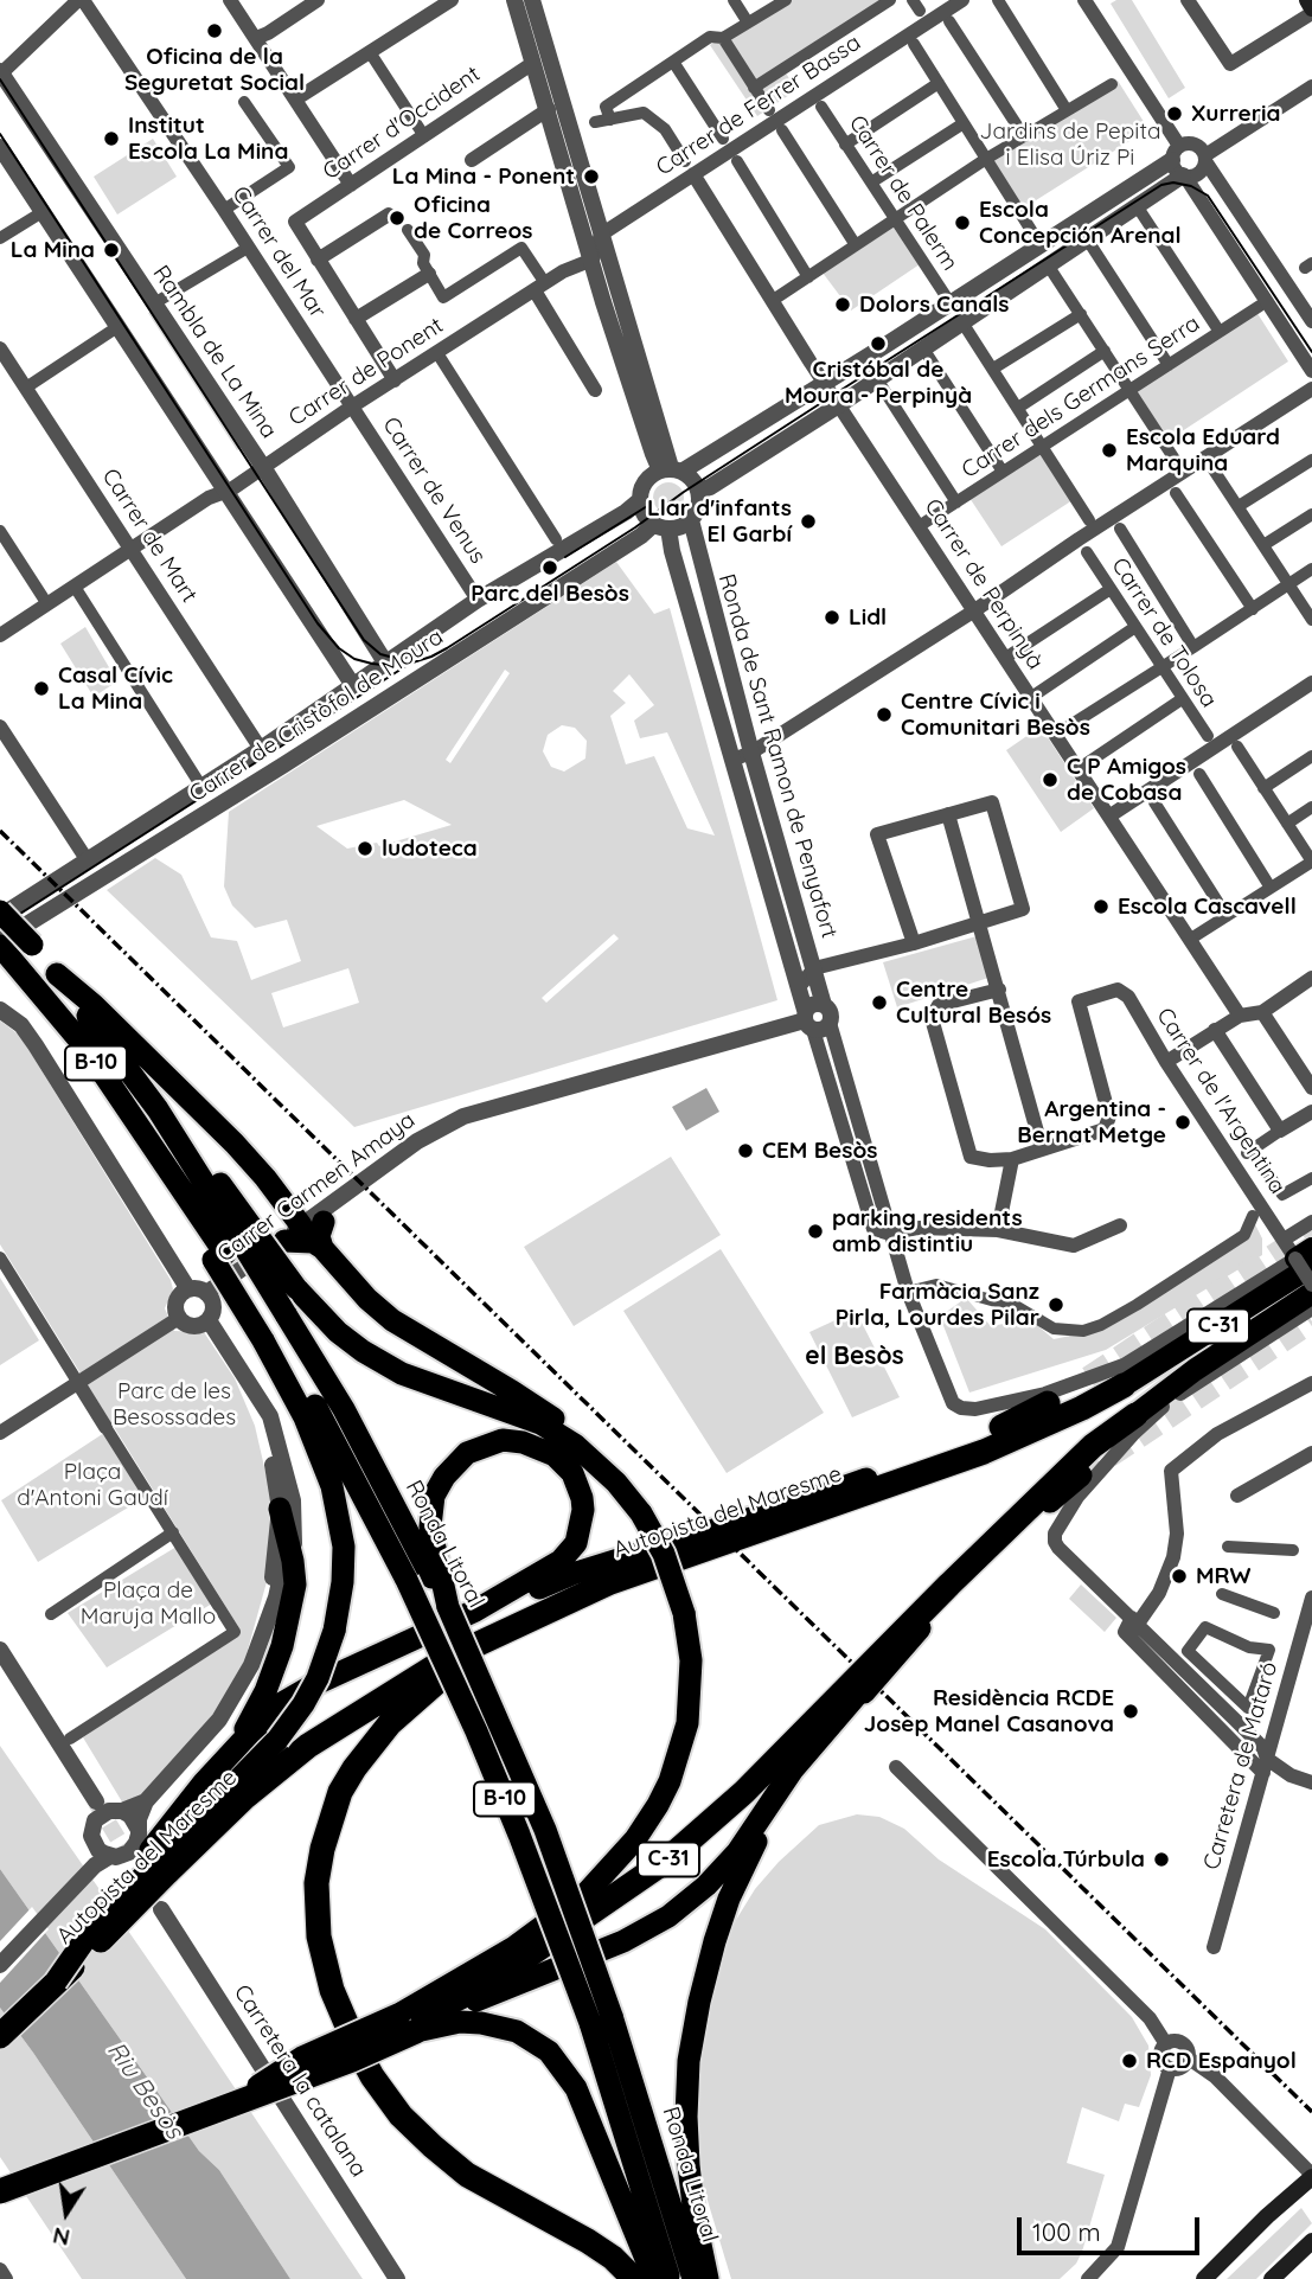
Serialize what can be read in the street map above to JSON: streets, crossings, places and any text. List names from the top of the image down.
{
  "streets": {
    "highway": [
      "B-10",
      "C-31",
      "Autopista del Maresme",
      "Ronda Litoral"
    ],
    "street": [
      "Carrer de Ferrer Bassa",
      "Carrer d'Occident",
      "Carrer de Palerm",
      "Carrer del Mar",
      "Rambla de La Mina",
      "Carrer de Ponent",
      "Carrer dels Germans Serra",
      "Carrer de Venus",
      "Carrer de Mart",
      "Carrer de Perpinyà",
      "Carrer de Tolosa",
      "Carrer de Cristòfol de Moura",
      "Ronda de Sant Ramon de Penyafort",
      "Carrer de l'Argentina",
      "Carrer Carmen Amaya",
      "Carretera de Mataró",
      "Carretera la catalana"
    ]
  },
  "crossings": [
    ["Carrer de Ferrer Bassa", "Carrer de Perpinyà"],
    ["Carrer d'Occident", "Carrer del Mar"],
    ["Carrer del Mar", "Carrer de Ponent"],
    ["Carrer del Mar", "Carrer de Venus"],
    ["Rambla de La Mina", "Carrer de Ponent"],
    ["Rambla de La Mina", "Carrer de Cristòfol de Moura"],
    ["Carrer de Ponent", "Carrer de Venus"],
    ["Carrer de Ponent", "Carrer de Mart"],
    ["Carrer de Venus", "Carrer de Cristòfol de Moura"],
    ["Carrer de Mart", "Carrer de Cristòfol de Moura"],
    ["Carrer de Cristòfol de Moura", "Ronda de Sant Ramon de Penyafort"],
    ["Carrer de Cristòfol de Moura", "Ronda Litoral"],
    ["Ronda de Sant Ramon de Penyafort", "Carrer de l'Argentina"],
    ["Ronda de Sant Ramon de Penyafort", "Carrer Carmen Amaya"],
    ["Ronda de Sant Ramon de Penyafort", "C-31"],
    ["Carrer de l'Argentina", "C-31"],
    ["C-31", "Autopista del Maresme"]
  ],
  "districts": ["el Besòs"],
  "water": ["Riu Besòs"],
  "parks": [
    "Jardins de Pepita i Elisa Úriz Pi",
    "Parc de les Besossades",
    "Plaça d'Antoni Gaudí",
    "Plaça de Maruja Mallo"
  ],
  "places": [
    "Oficina de la Seguretat Social",
    "Xurreria",
    "Institut Escola La Mina",
    "La Mina - Ponent",
    "Oficina de Correos",
    "Escola Concepción Arenal",
    "La Mina",
    "Dolors Canals",
    "Cristóbal de Moura - Perpinyà",
    "Escola Eduard Marquina",
    "Llar d'infants El Garbí",
    "Parc del Besòs",
    "Lidl",
    "Casal Cívic La Mina",
    "Centre Cívic i Comunitari Besòs",
    "C P Amigos de Cobasa",
    "ludoteca",
    "Escola Cascavell",
    "Centre Cultural Besós",
    "Argentina - Bernat Metge",
    "CEM Besòs",
    "parking residents amb distintiu",
    "Farmàcia Sanz Pirla, Lourdes Pilar",
    "MRW",
    "Residència RCDE Josep Manel Casanova",
    "Escola Túrbula",
    "RCD Espanyol"
  ],
  "scale_bar": "100 m",
  "north": "bottom"
}
